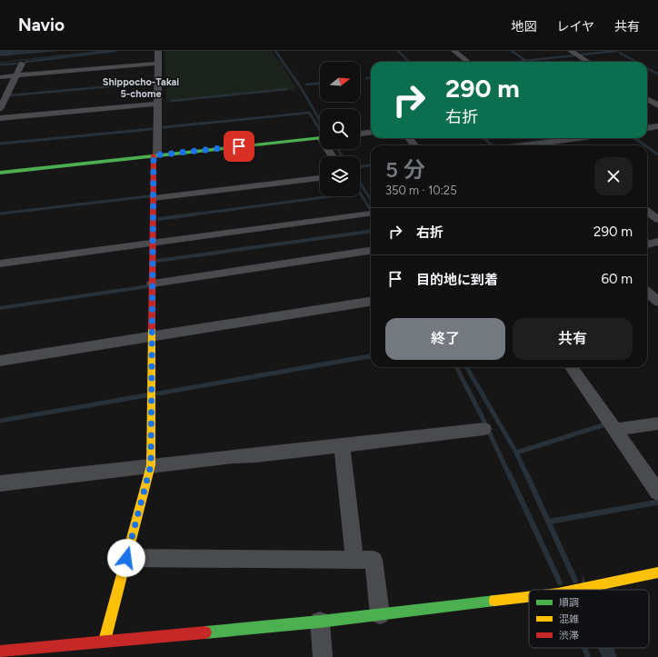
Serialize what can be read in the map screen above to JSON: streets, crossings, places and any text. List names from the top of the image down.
{
  "districts": ["Shippocho-Takai 5-chome"],
  "legend": ["順調", "混雑", "渋滞"],
  "north": "right",
  "page": {
    "header": "Navio",
    "nav": ["地図", "レイヤ", "共有"],
    "turn": ["290 m", "右折"],
    "heading": ["5 分", "350 m · 10:25"],
    "list": [
      {
        "name": "右折",
        "value": "290 m"
      },
      {
        "name": "目的地に到着",
        "value": "60 m"
      }
    ],
    "buttons": ["終了", "共有"]
  }
}
